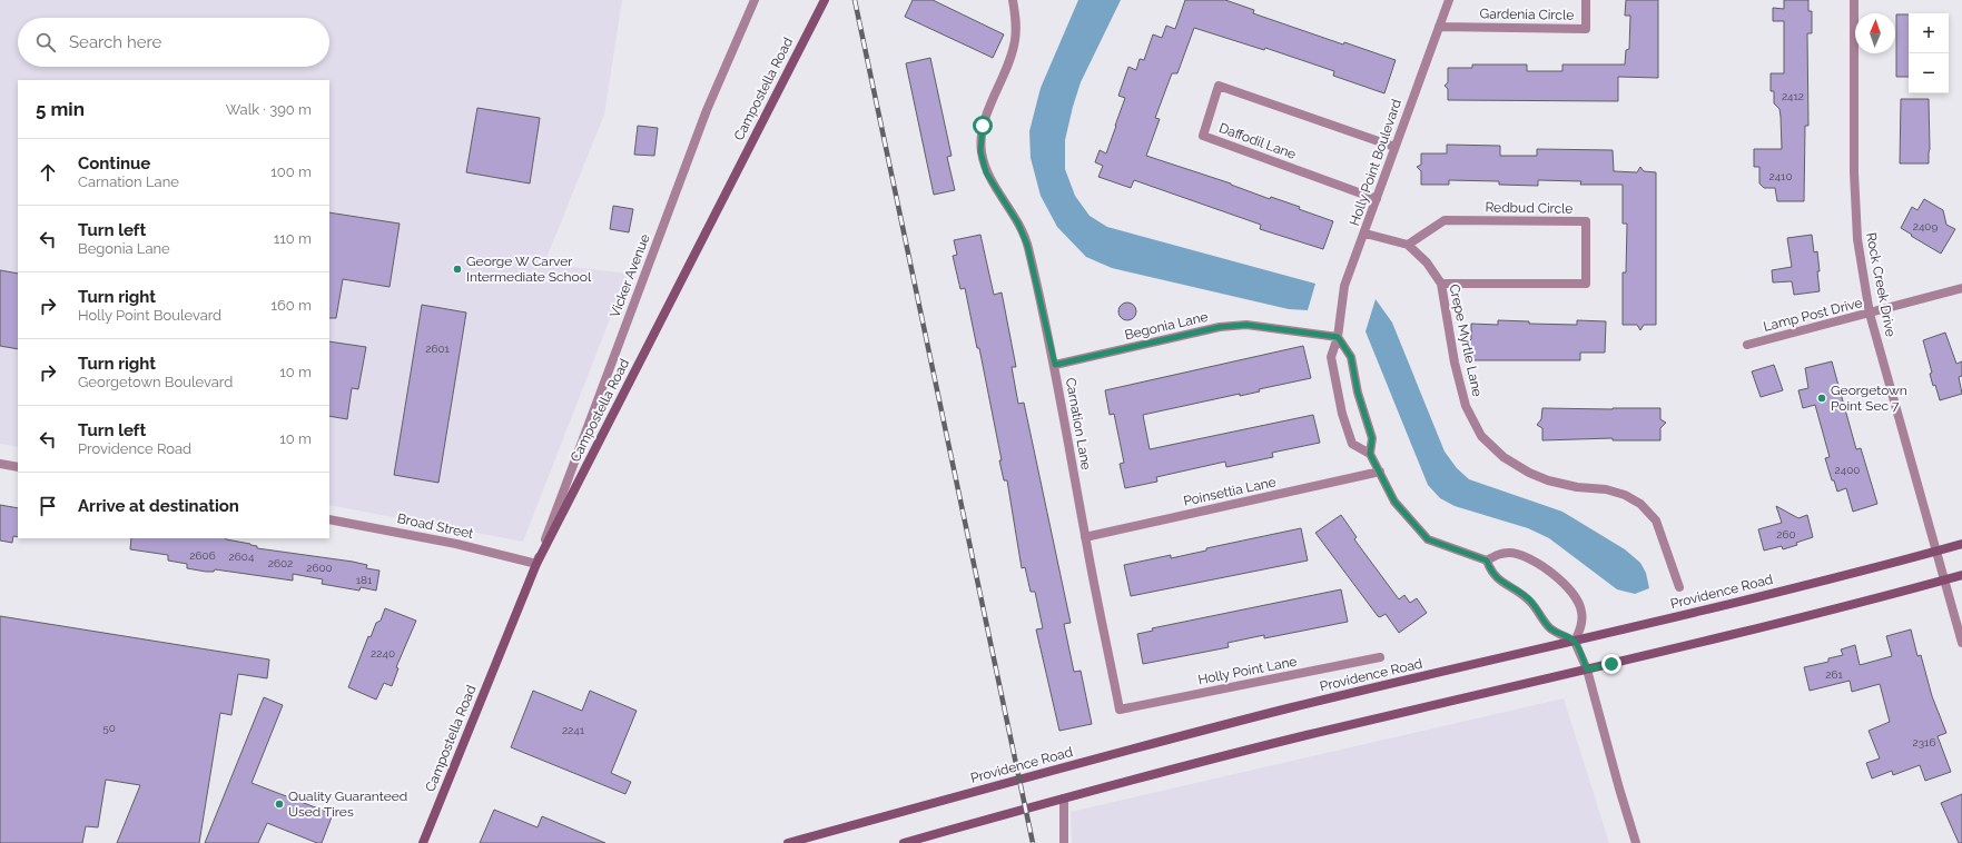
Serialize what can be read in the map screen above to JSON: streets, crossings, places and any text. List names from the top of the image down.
{
  "streets": {
    "main road": ["Campostella Road", "Providence Road"],
    "street": [
      "Gardenia Circle",
      "Daffodil Lane",
      "Holly Point Boulevard",
      "Redbud Circle",
      "Vicker Avenue",
      "Rock Creek Drive",
      "Lamp Post Drive",
      "Begonia Lane",
      "Crepe Myrtle Lane",
      "Carnation Lane",
      "Poinsettia Lane",
      "Broad Street",
      "Holly Point Lane"
    ]
  },
  "crossings": [
    ["Gardenia Circle", "Holly Point Boulevard"],
    ["Campostella Road", "Vicker Avenue"],
    ["Campostella Road", "Broad Street"],
    ["Daffodil Lane", "Holly Point Boulevard"],
    ["Holly Point Boulevard", "Begonia Lane"],
    ["Holly Point Boulevard", "Crepe Myrtle Lane"],
    ["Holly Point Boulevard", "Poinsettia Lane"],
    ["Redbud Circle", "Crepe Myrtle Lane"],
    ["Vicker Avenue", "Broad Street"],
    ["Rock Creek Drive", "Lamp Post Drive"],
    ["Rock Creek Drive", "Providence Road"],
    ["Begonia Lane", "Carnation Lane"],
    ["Carnation Lane", "Poinsettia Lane"],
    ["Carnation Lane", "Holly Point Lane"]
  ],
  "places": ["George W Carver Intermediate School", "Georgetown Point Sec 7", "Quality Guaranteed Used Tires"],
  "house_numbers": [
    "2412",
    "2410",
    "2409",
    "2601",
    "2400",
    "260",
    "2606",
    "2604",
    "2602",
    "2600",
    "181",
    "2240",
    "261",
    "50",
    "2241",
    "2316"
  ],
  "north": "top",
  "page": {
    "map_buttons": ["+", "−"],
    "search": "Search here",
    "heading": ["5 min", "Walk · 390 m"],
    "list": [
      ["Continue", "Carnation Lane", "100 m"],
      ["Turn left", "Begonia Lane", "110 m"],
      ["Turn right", "Holly Point Boulevard", "160 m"],
      ["Turn right", "Georgetown Boulevard", "10 m"],
      ["Turn left", "Providence Road", "10 m"],
      "Arrive at destination"
    ]
  }
}
